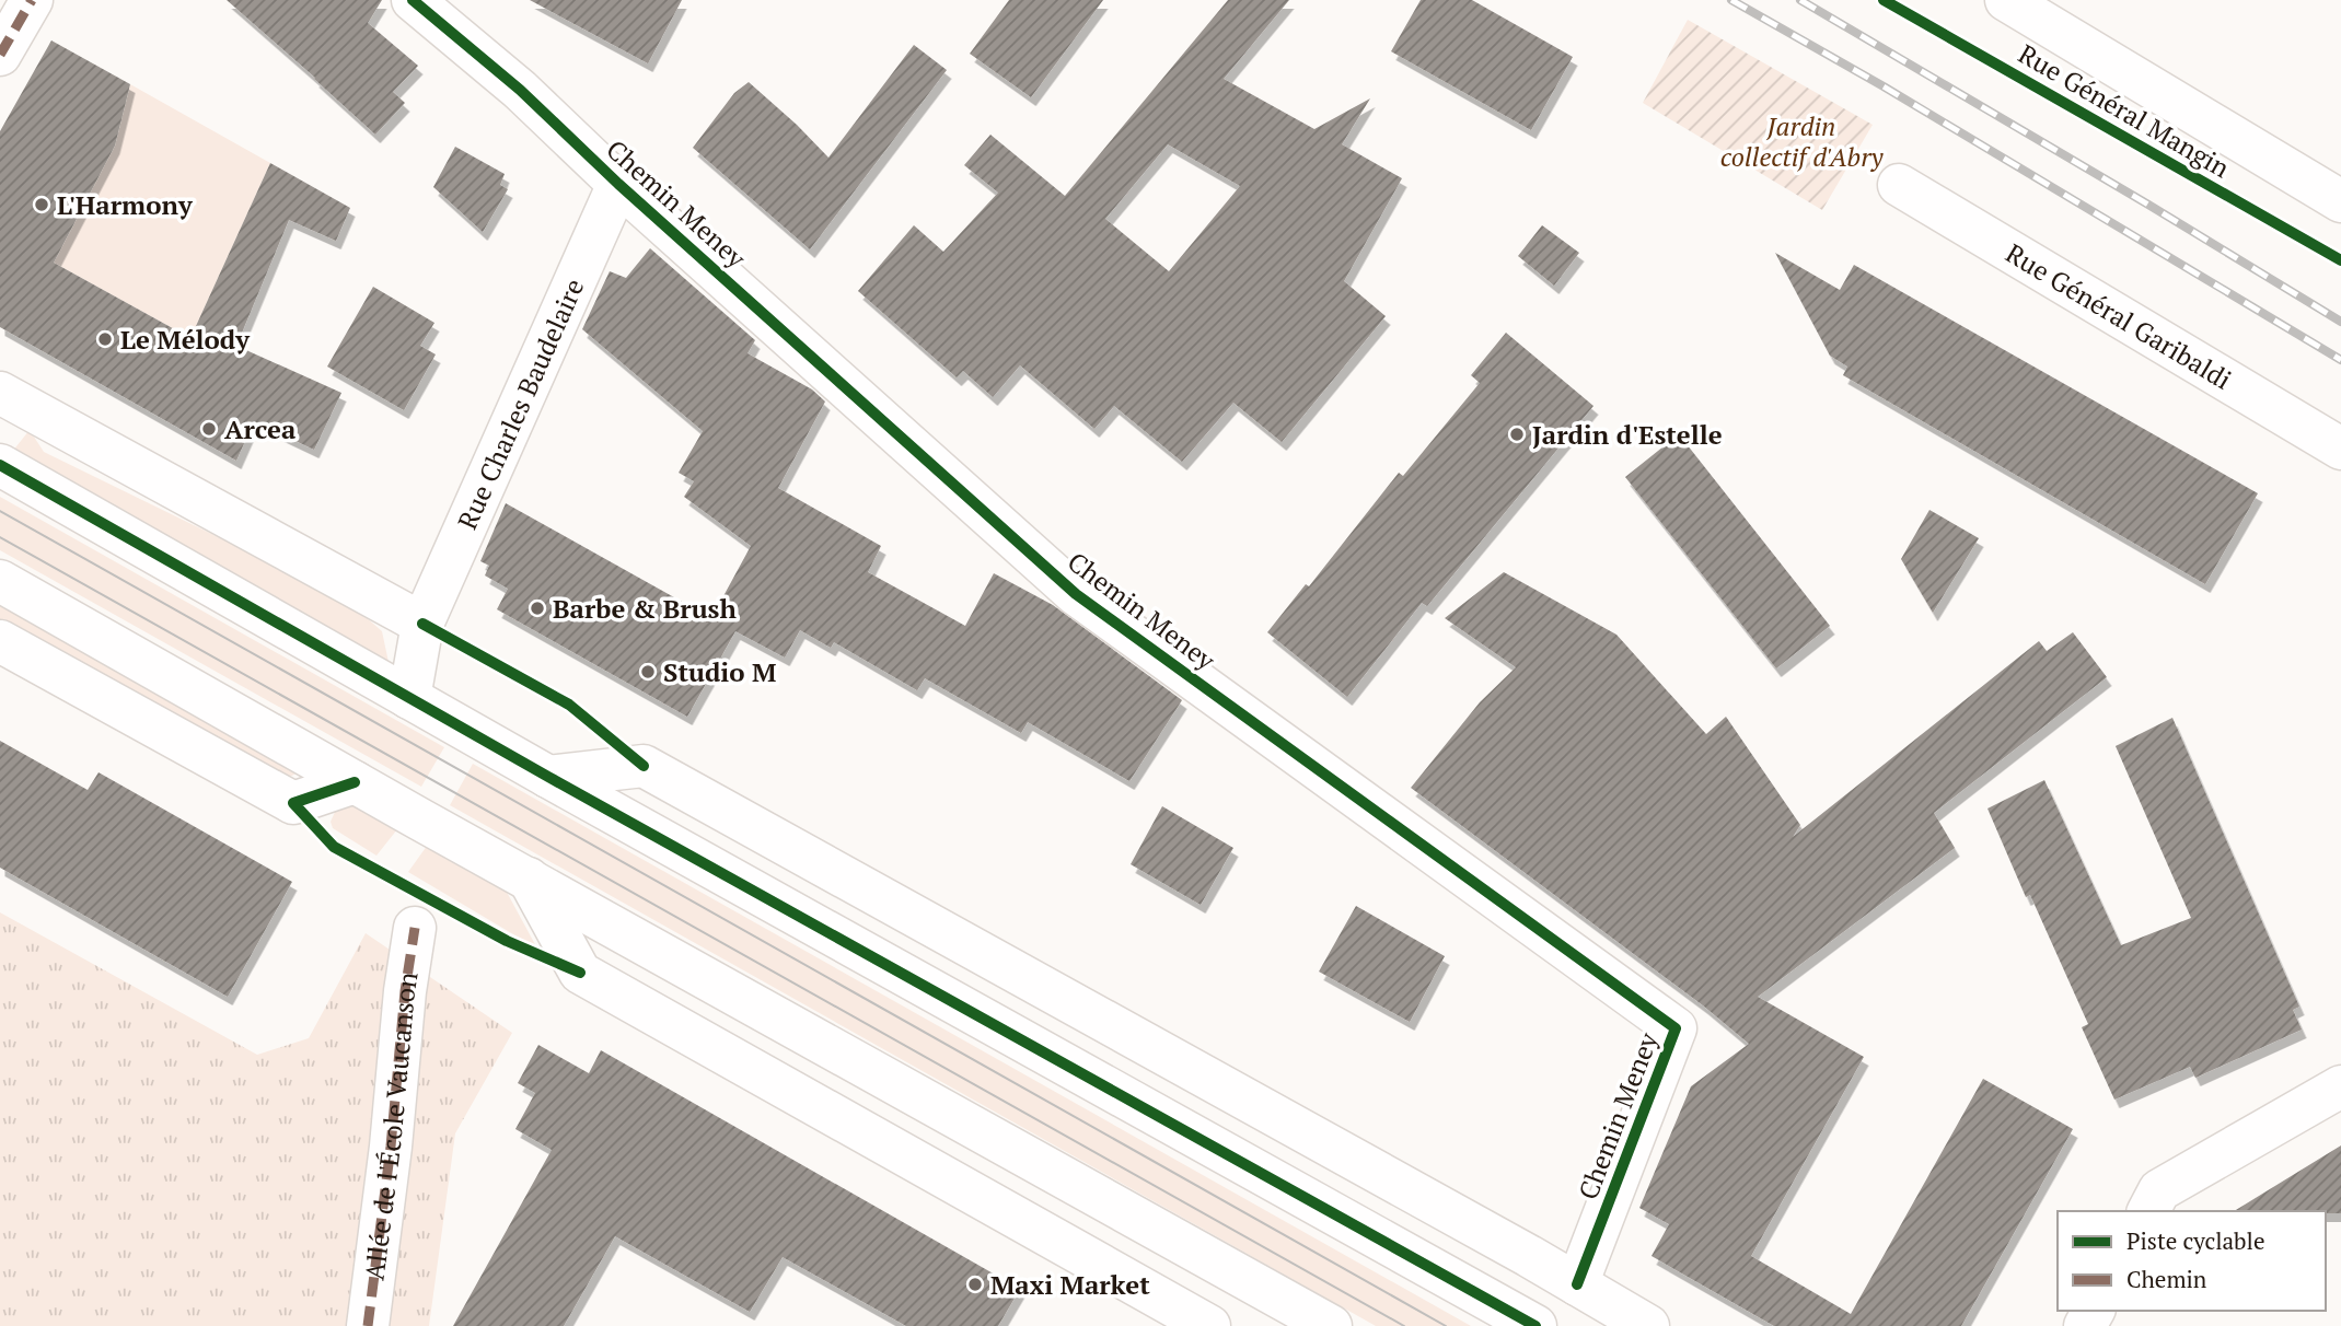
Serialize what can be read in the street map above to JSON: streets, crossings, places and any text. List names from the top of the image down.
{
  "streets": {
    "street": [
      "Rue Général Mangin",
      "Chemin Meney",
      "Rue Général Garibaldi",
      "Rue Charles Baudelaire",
      "Allée de l'École Vaucanson"
    ]
  },
  "crossings": [
    ["Chemin Meney", "Rue Charles Baudelaire"]
  ],
  "parks": ["Jardin collectif d'Abry"],
  "places": [
    "L'Harmony",
    "Le Mélody",
    "Arcea",
    "Jardin d'Estelle",
    "Barbe & Brush",
    "Studio M",
    "Maxi Market"
  ],
  "legend": ["Piste cyclable", "Chemin"]
}
